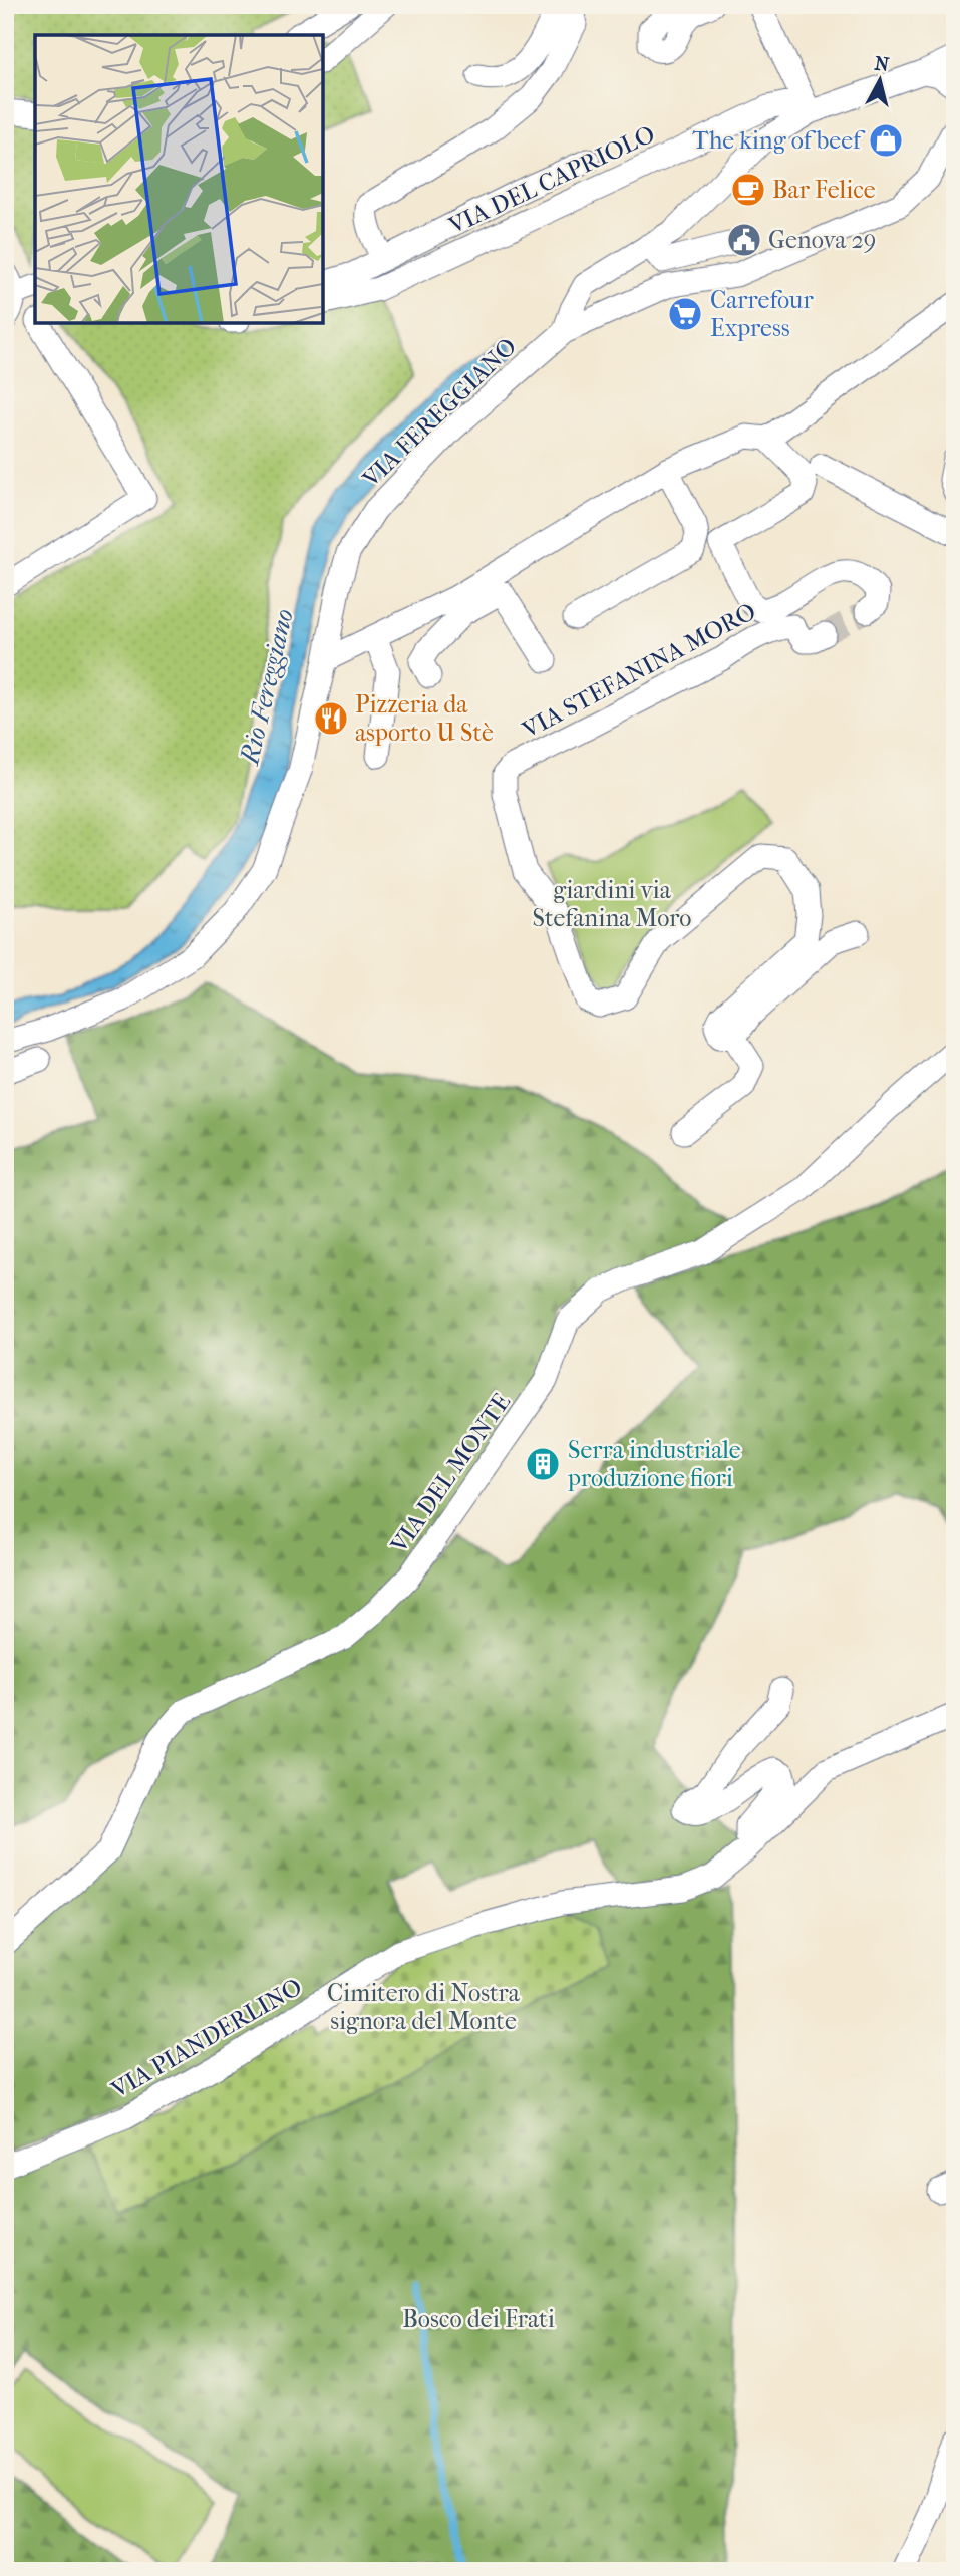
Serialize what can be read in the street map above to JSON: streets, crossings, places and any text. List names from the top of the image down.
{
  "streets": {
    "street": [
      "VIA DEL CAPRIOLO",
      "VIA FEREGGIANO",
      "VIA STEFANINA MORO",
      "VIA DEL MONTE",
      "VIA PIANDERLINO"
    ]
  },
  "crossings": [
    ["VIA DEL CAPRIOLO", "VIA FEREGGIANO"]
  ],
  "water": ["Rio Fereggiano"],
  "parks": ["giardini via Stefanina Moro", "Cimitero di Nostra signora del Monte", "Bosco dei Frati"],
  "places": {
    "shop": ["The king of beef"],
    "cafe": ["Bar Felice"],
    "public building": ["Genova 29"],
    "supermarket": ["Carrefour Express"],
    "restaurant": ["Pizzeria da asporto U Stè"],
    "building": ["Serra industriale produzione fiori"]
  },
  "north": "top"
}
